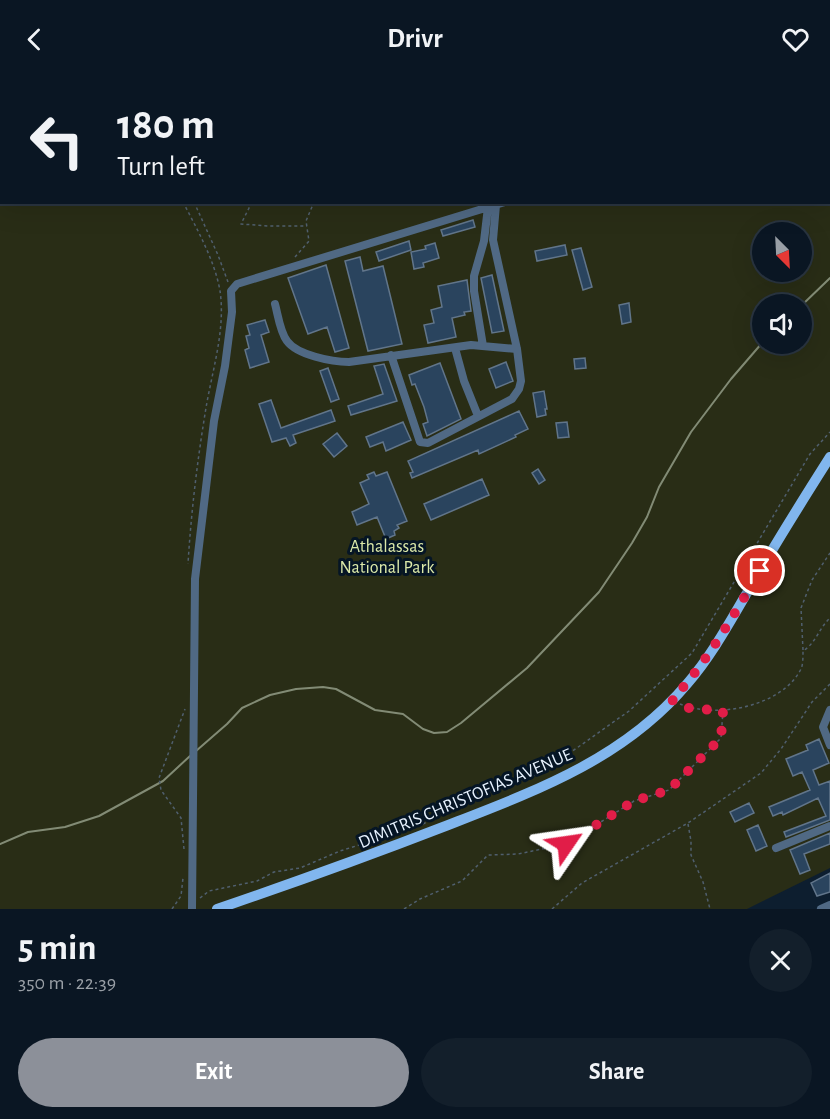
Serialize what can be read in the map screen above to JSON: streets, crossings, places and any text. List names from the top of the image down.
{
  "streets": {
    "main road": ["DIMITRIS CHRISTOFIAS AVENUE"]
  },
  "parks": ["Athalassas National Park"],
  "north": "bottom right",
  "page": {
    "header": "Drivr",
    "turn": ["180 m", "Turn left"],
    "heading": ["5 min", "350 m · 22:39"],
    "buttons": ["Exit", "Share"]
  }
}
